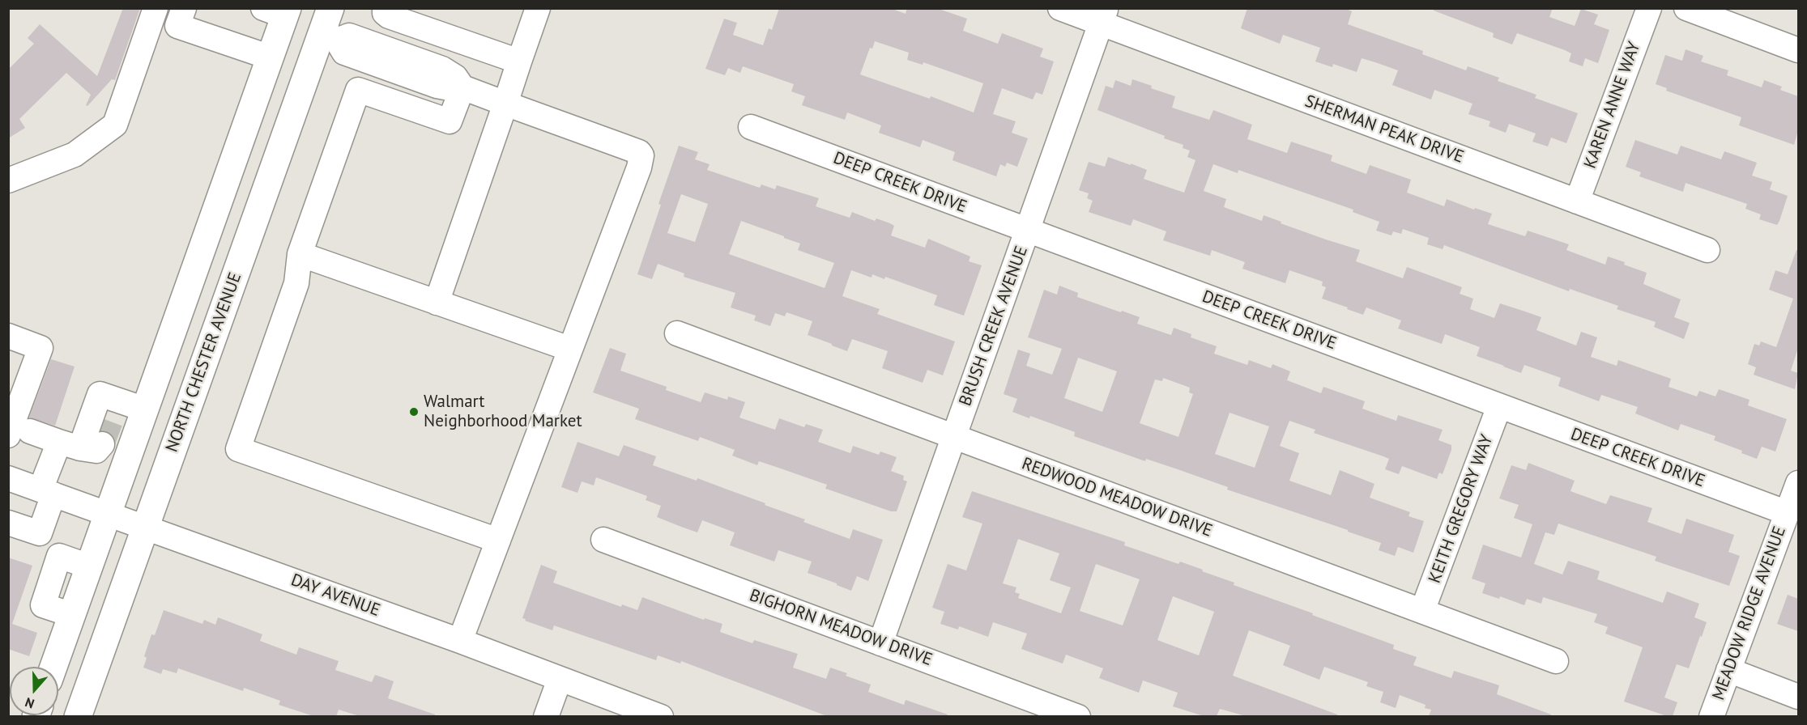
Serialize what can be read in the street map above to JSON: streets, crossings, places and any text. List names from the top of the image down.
{
  "streets": {
    "main road": ["NORTH CHESTER AVENUE"],
    "street": [
      "KAREN ANNE WAY",
      "SHERMAN PEAK DRIVE",
      "DEEP CREEK DRIVE",
      "BRUSH CREEK AVENUE",
      "REDWOOD MEADOW DRIVE",
      "KEITH GREGORY WAY",
      "DAY AVENUE",
      "MEADOW RIDGE AVENUE",
      "BIGHORN MEADOW DRIVE"
    ]
  },
  "crossings": [
    ["KAREN ANNE WAY", "SHERMAN PEAK DRIVE"],
    ["SHERMAN PEAK DRIVE", "BRUSH CREEK AVENUE"],
    ["DEEP CREEK DRIVE", "BRUSH CREEK AVENUE"],
    ["DEEP CREEK DRIVE", "KEITH GREGORY WAY"],
    ["DEEP CREEK DRIVE", "MEADOW RIDGE AVENUE"],
    ["BRUSH CREEK AVENUE", "REDWOOD MEADOW DRIVE"],
    ["BRUSH CREEK AVENUE", "BIGHORN MEADOW DRIVE"],
    ["NORTH CHESTER AVENUE", "DAY AVENUE"],
    ["REDWOOD MEADOW DRIVE", "KEITH GREGORY WAY"]
  ],
  "places": ["Walmart Neighborhood Market"],
  "north": "bottom"
}
